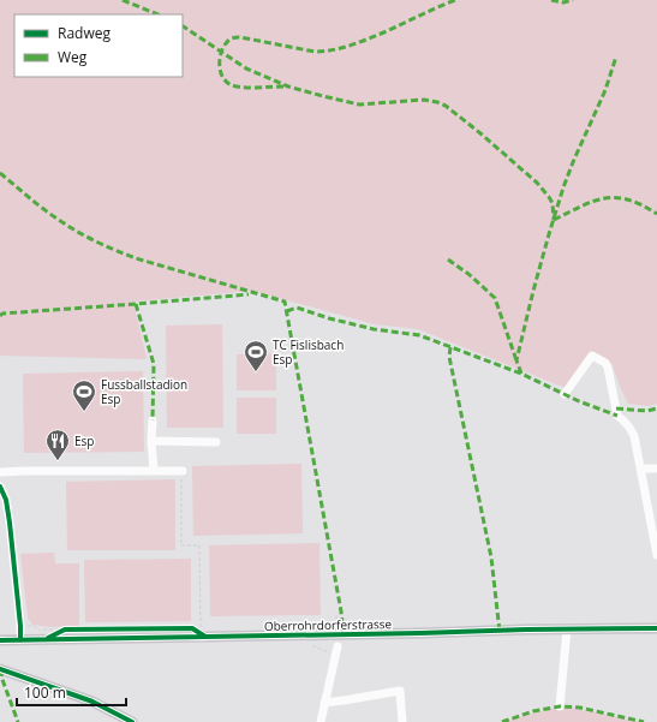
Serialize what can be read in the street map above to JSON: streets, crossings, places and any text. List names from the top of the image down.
{
  "streets": {
    "main road": ["Oberrohrdorferstrasse"]
  },
  "places": {
    "sports": ["TC Fislisbach Esp", "Fussballstadion Esp"],
    "restaurant": ["Esp"]
  },
  "legend": ["Radweg", "Weg"],
  "scale_bar": "100 m"
}
